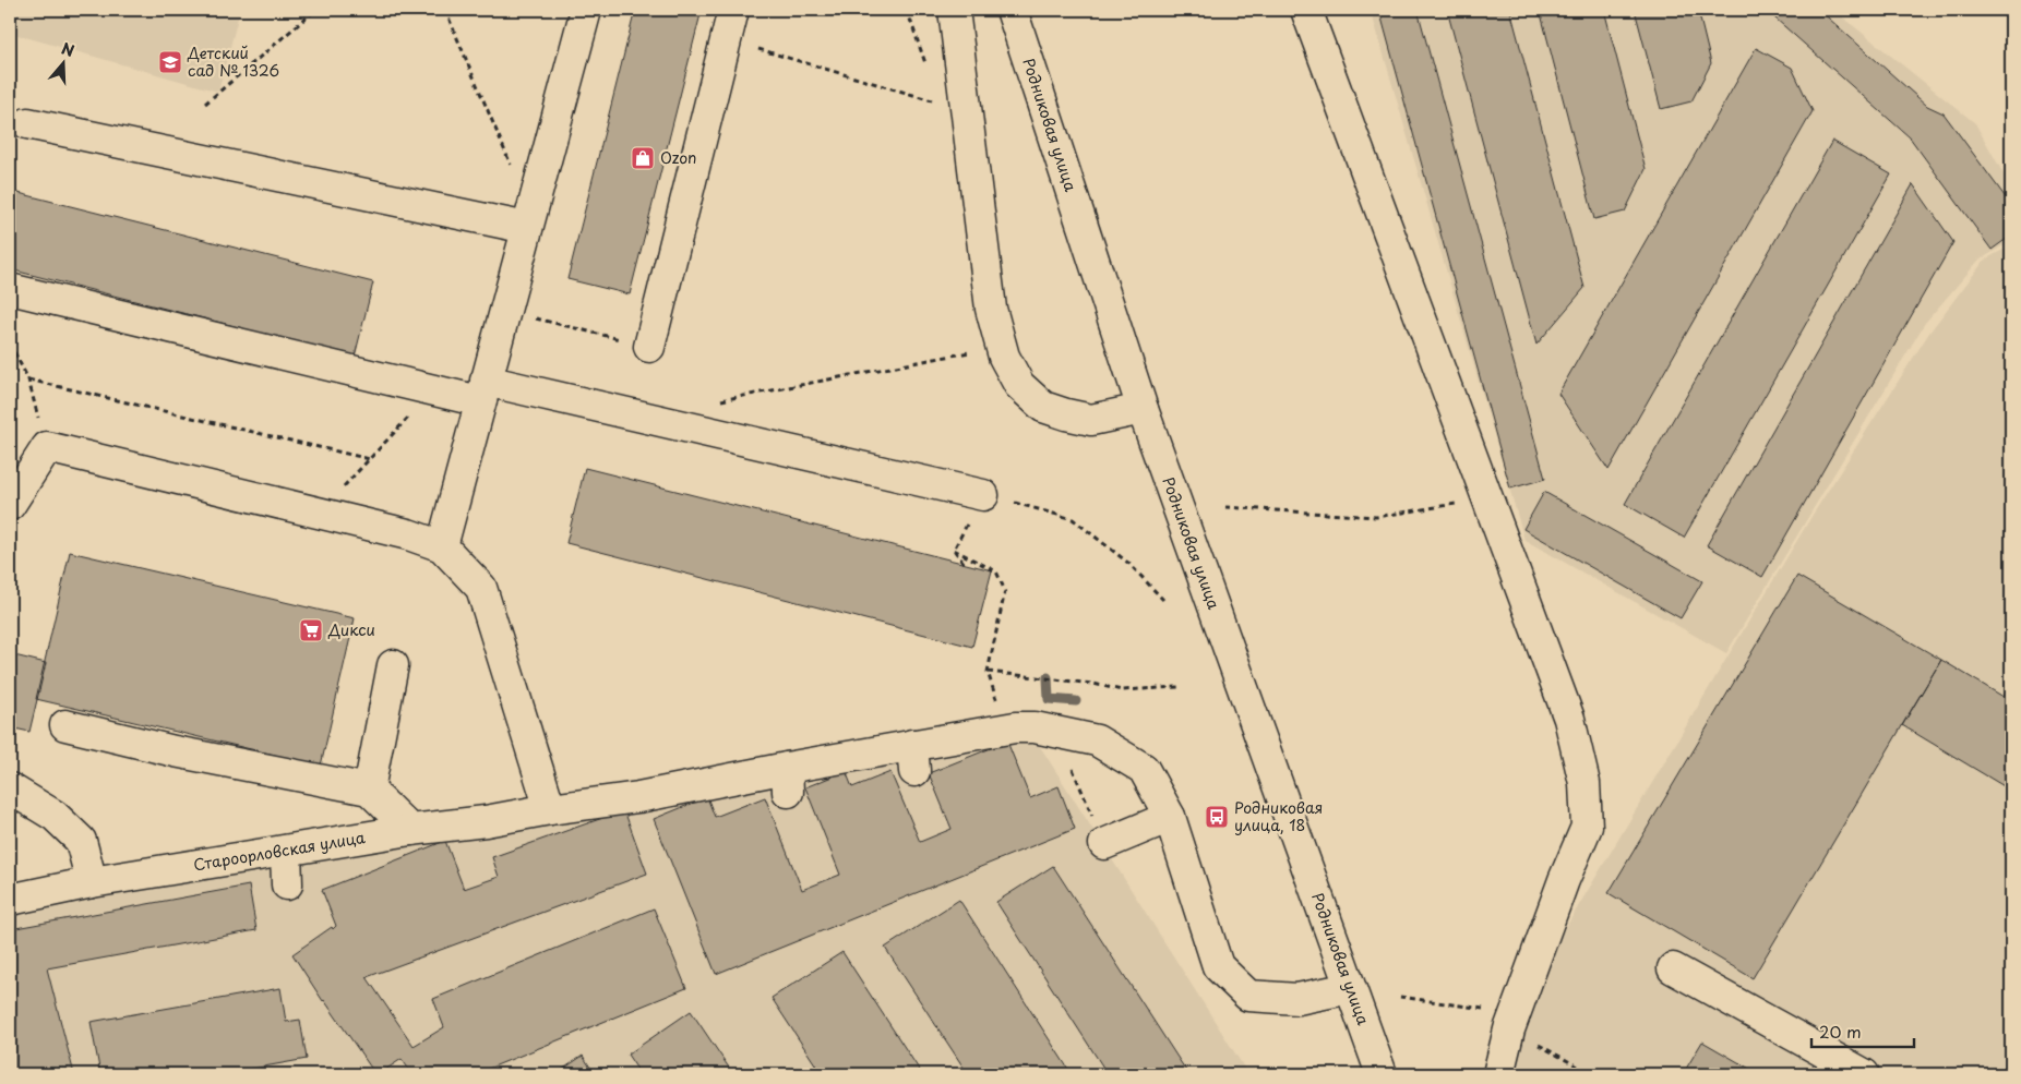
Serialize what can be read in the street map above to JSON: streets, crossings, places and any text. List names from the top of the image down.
{
  "streets": {
    "street": ["Родниковая улица", "Староорловская улица"]
  },
  "crossings": [
    ["Родниковая улица", "Староорловская улица"]
  ],
  "places": {
    "school or university": ["Детский сад № 1326"],
    "shop": ["Ozon"],
    "supermarket": ["Дикси"],
    "bus stop": ["Родниковая улица, 18"]
  },
  "scale_bar": "20 m",
  "north": "top"
}
